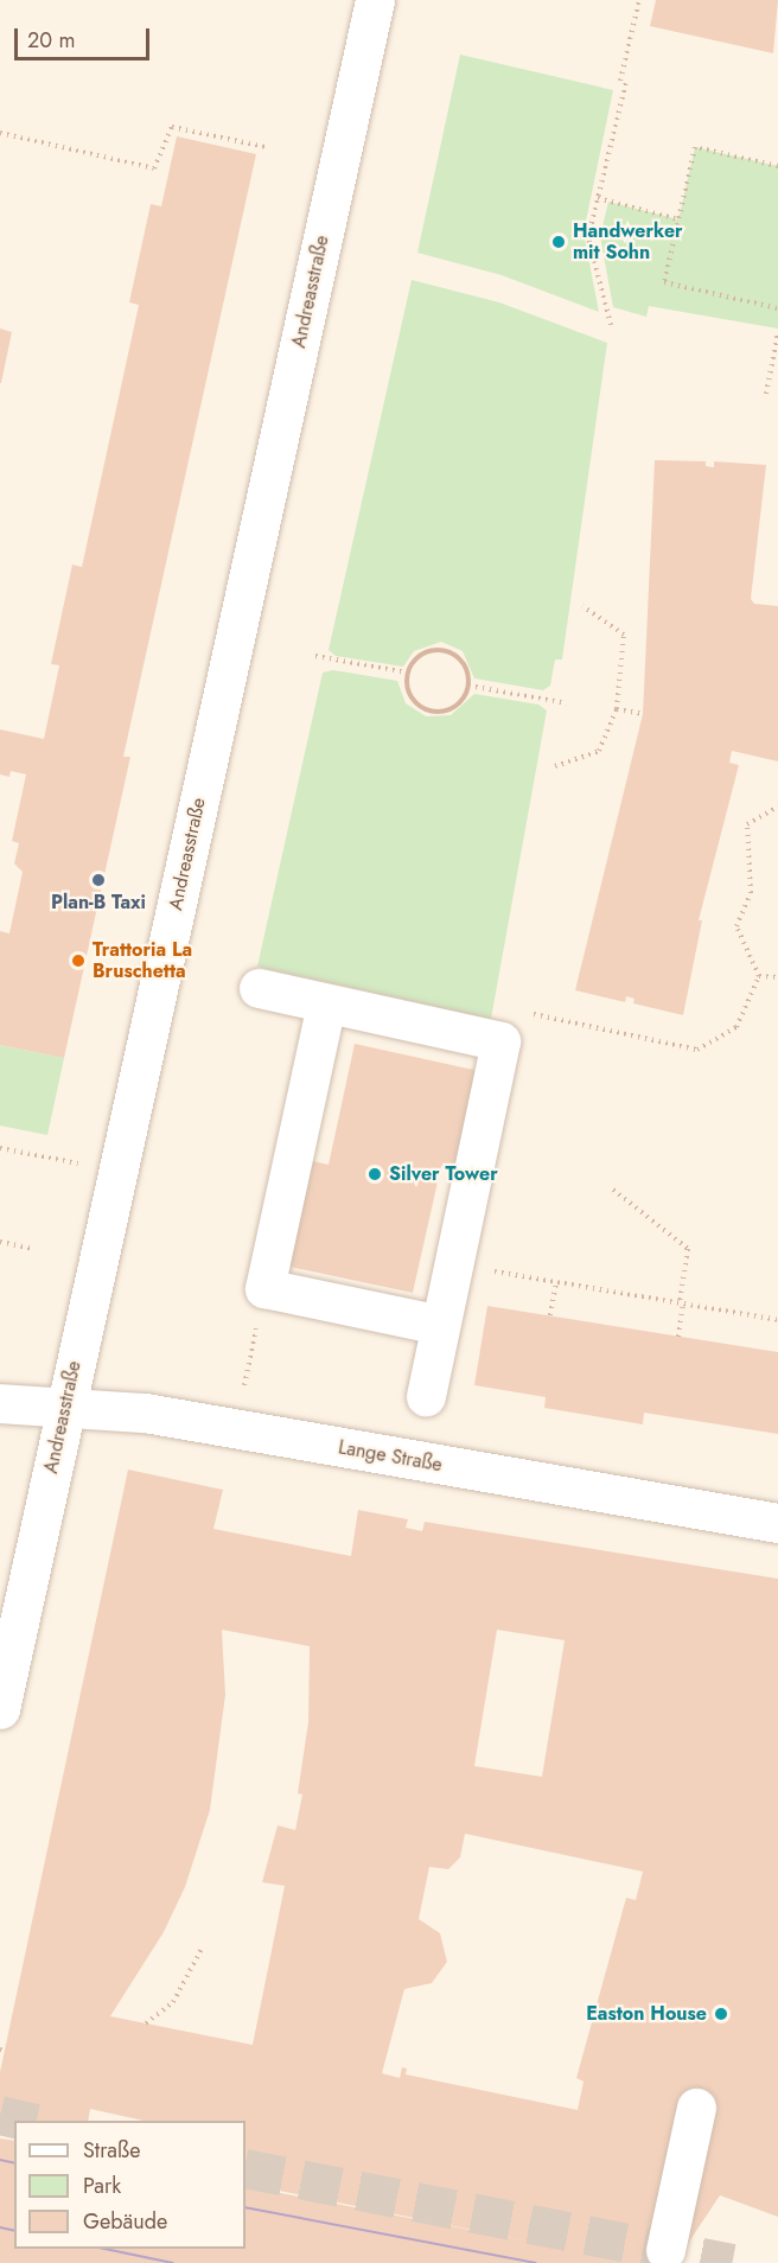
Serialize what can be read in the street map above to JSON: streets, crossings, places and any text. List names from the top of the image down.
{
  "streets": {
    "street": ["Andreasstraße", "Lange Straße"]
  },
  "crossings": [
    ["Andreasstraße", "Lange Straße"]
  ],
  "places": [
    "Handwerker mit Sohn",
    "Plan-B Taxi",
    "Trattoria La Bruschetta",
    "Silver Tower",
    "Easton House"
  ],
  "legend": ["Straße", "Park", "Gebäude"],
  "scale_bar": "20 m"
}
